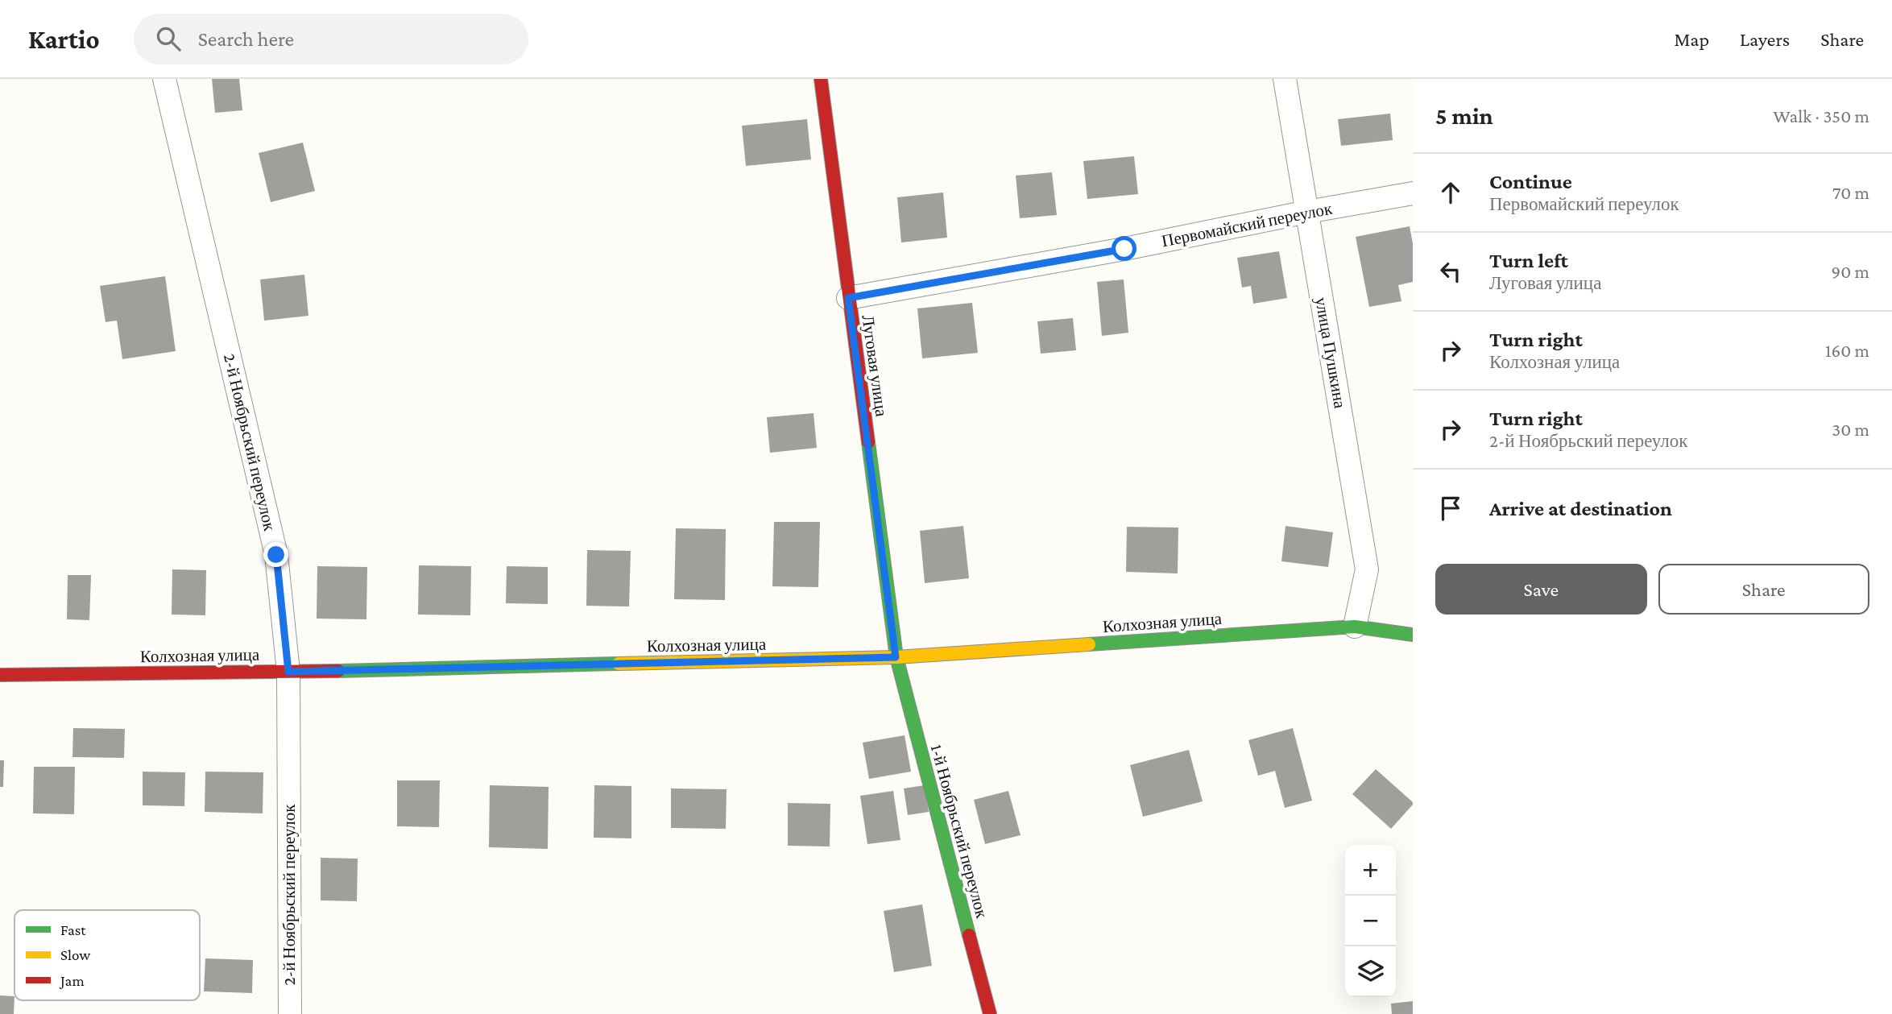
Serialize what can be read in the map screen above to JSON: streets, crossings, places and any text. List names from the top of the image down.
{
  "streets": {
    "street": [
      "Первомайский переулок",
      "улица Пушкина",
      "Луговая улица",
      "2-й Ноябрьский переулок",
      "Колхозная улица",
      "1-й Ноябрьский переулок"
    ]
  },
  "crossings": [
    ["Первомайский переулок", "улица Пушкина"],
    ["Первомайский переулок", "Луговая улица"],
    ["улица Пушкина", "Колхозная улица"],
    ["Луговая улица", "Колхозная улица"],
    ["Луговая улица", "1-й Ноябрьский переулок"],
    ["2-й Ноябрьский переулок", "Колхозная улица"],
    ["Колхозная улица", "1-й Ноябрьский переулок"]
  ],
  "legend": ["Fast", "Slow", "Jam"],
  "page": {
    "header": "Kartio",
    "search": "Search here",
    "nav": ["Map", "Layers", "Share"],
    "heading": ["5 min", "Walk · 350 m"],
    "list": [
      ["Continue", "Первомайский переулок", "70 m"],
      ["Turn left", "Луговая улица", "90 m"],
      ["Turn right", "Колхозная улица", "160 m"],
      ["Turn right", "2-й Ноябрьский переулок", "30 m"],
      "Arrive at destination"
    ],
    "buttons": ["Save", "Share"],
    "map_buttons": ["+", "−"]
  }
}
